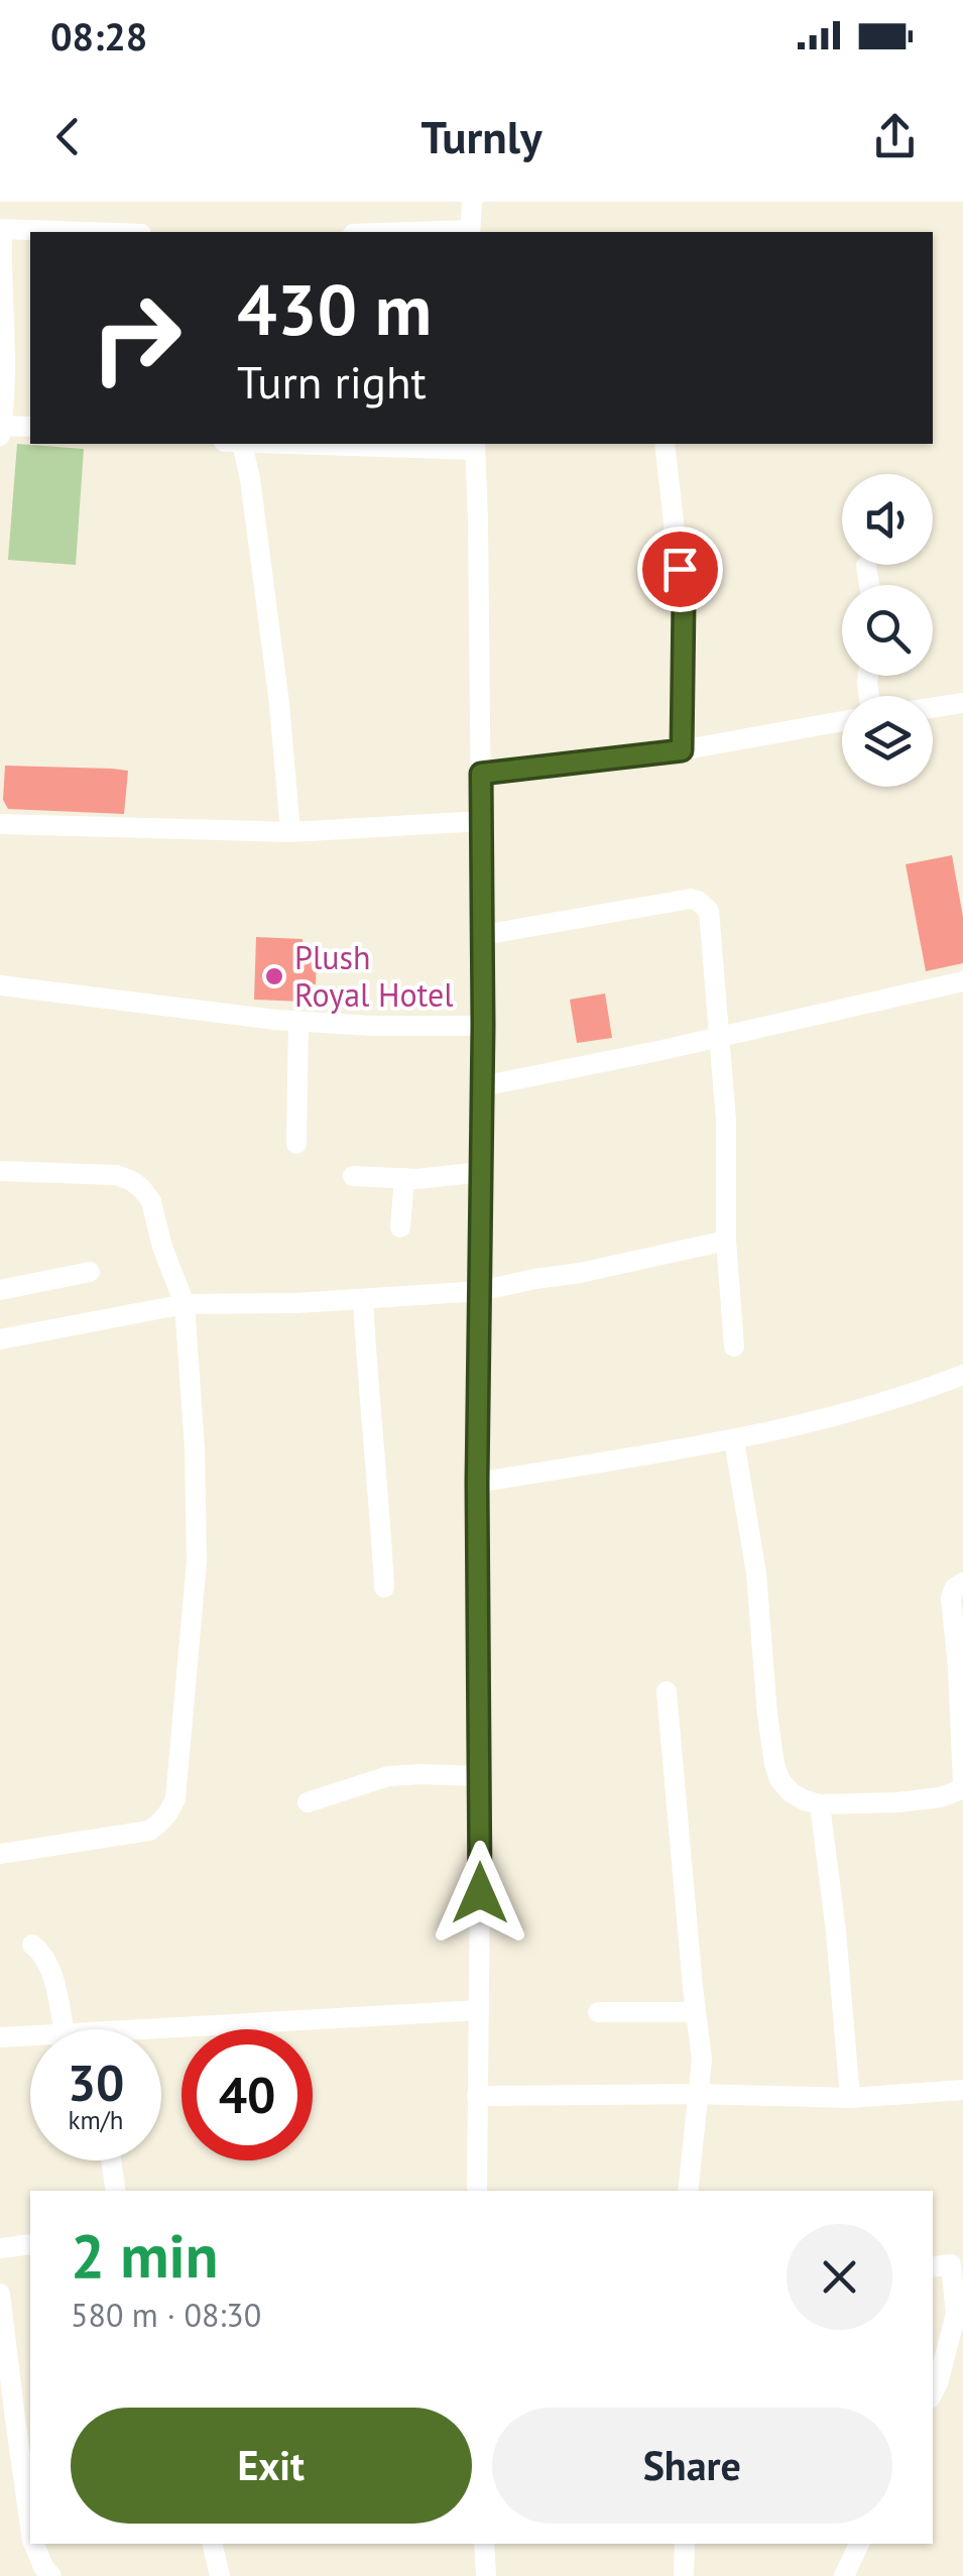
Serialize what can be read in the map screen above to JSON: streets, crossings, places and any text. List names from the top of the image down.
{
  "places": ["Plush Royal Hotel"],
  "page": {
    "status": "08:28",
    "header": "Turnly",
    "turn": ["430 m", "Turn right"],
    "speed": "30 km/h",
    "limit": "40",
    "heading": ["2 min", "580 m · 08:30"],
    "buttons": ["Exit", "Share"]
  }
}
